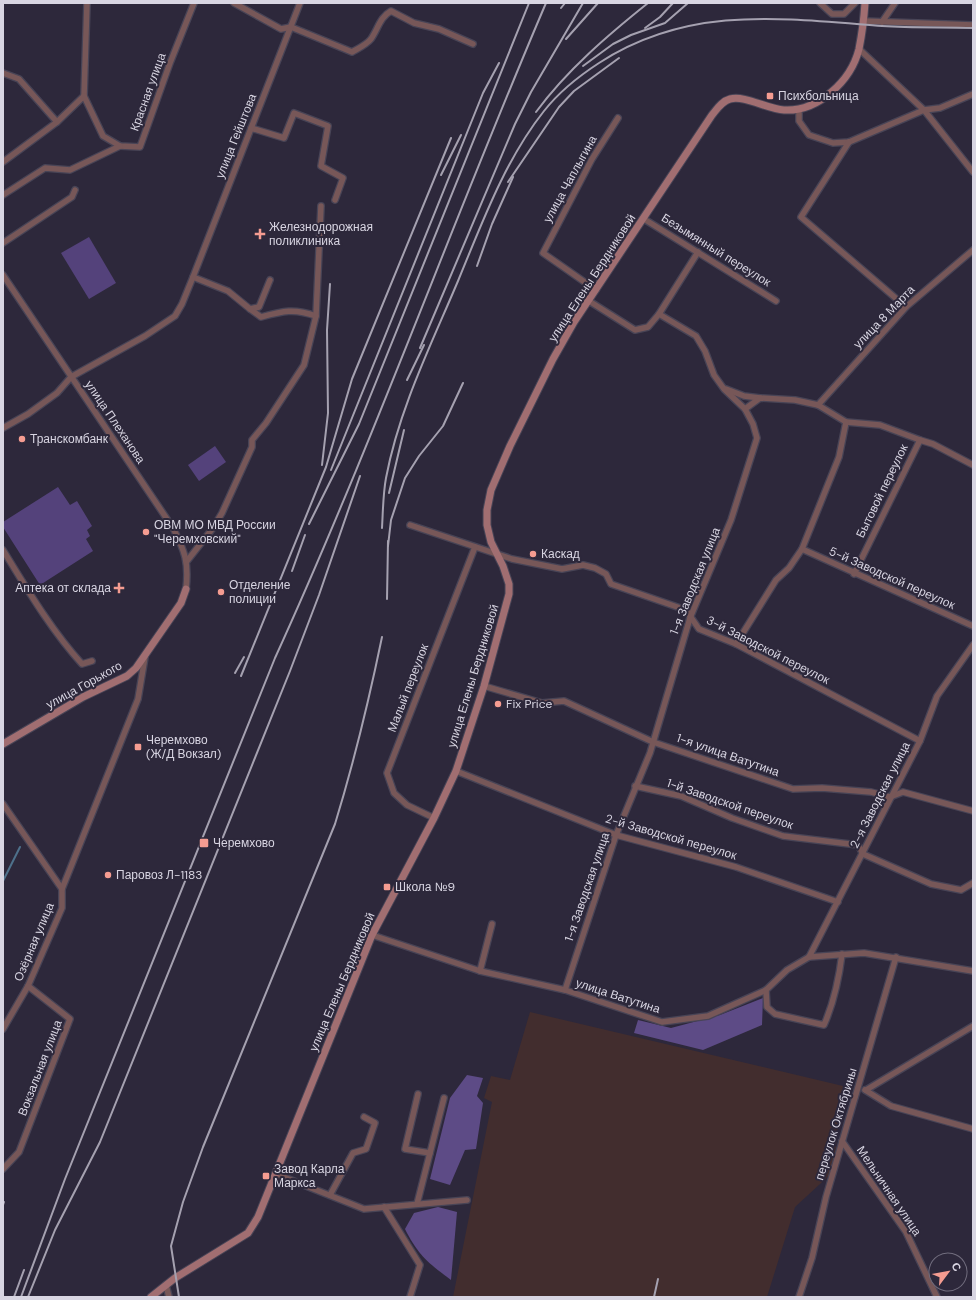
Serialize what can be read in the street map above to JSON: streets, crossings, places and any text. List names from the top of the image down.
{
  "streets": {
    "street": [
      "Красная улица",
      "улица Гейштова",
      "улица Чаплыгина",
      "Безымянный переулок",
      "улица Елены Бердниковой",
      "улица 8 Марта",
      "улица Плеханова",
      "Бытовой переулок",
      "5-й Заводской переулок",
      "1-я Заводская улица",
      "3-й Заводской переулок",
      "улица Горького",
      "Малый переулок",
      "1-я улица Ватутина",
      "2-я Заводская улица",
      "1-й Заводской переулок",
      "2-й Заводской переулок",
      "Озёрная улица",
      "улица Ватутина",
      "Вокзальная улица",
      "переулок Октябрины",
      "Мельничная улица"
    ]
  },
  "crossings": [
    ["улица Гейштова", "улица Плеханова"],
    ["улица Чаплыгина", "улица Елены Бердниковой"],
    ["Безымянный переулок", "улица Елены Бердниковой"],
    ["улица Елены Бердниковой", "3-й Заводской переулок"],
    ["улица Елены Бердниковой", "Малый переулок"],
    ["улица Елены Бердниковой", "1-я улица Ватутина"],
    ["улица Елены Бердниковой", "2-й Заводской переулок"],
    ["улица Елены Бердниковой", "улица Ватутина"],
    ["улица Плеханова", "улица Горького"],
    ["Бытовой переулок", "5-й Заводской переулок"],
    ["1-я Заводская улица", "3-й Заводской переулок"],
    ["1-я Заводская улица", "1-я улица Ватутина"],
    ["1-я Заводская улица", "1-й Заводской переулок"],
    ["1-я Заводская улица", "2-й Заводской переулок"],
    ["1-я Заводская улица", "улица Ватутина"],
    ["3-й Заводской переулок", "Малый переулок"],
    ["3-й Заводской переулок", "2-я Заводская улица"],
    ["1-я улица Ватутина", "2-я Заводская улица"],
    ["2-я Заводская улица", "1-й Заводской переулок"],
    ["2-я Заводская улица", "2-й Заводской переулок"],
    ["2-я Заводская улица", "улица Ватутина"],
    ["Озёрная улица", "Вокзальная улица"],
    ["улица Ватутина", "переулок Октябрины"],
    ["переулок Октябрины", "Мельничная улица"]
  ],
  "places": {
    "transit": [
      "Психбольница",
      "Черемхово (Ж/Д Вокзал)",
      "Черемхово",
      "Школа №9",
      "Завод Карла Маркса"
    ],
    "health": ["Железнодорожная поликлиника", "Аптека от склада"],
    "other": [
      "Транскомбанк",
      "ОВМ МО МВД России \"Черемховский\"",
      "Каскад",
      "Отделение полиции",
      "Fix Price",
      "Паровоз Л-1183"
    ]
  },
  "north": "top right"
}
